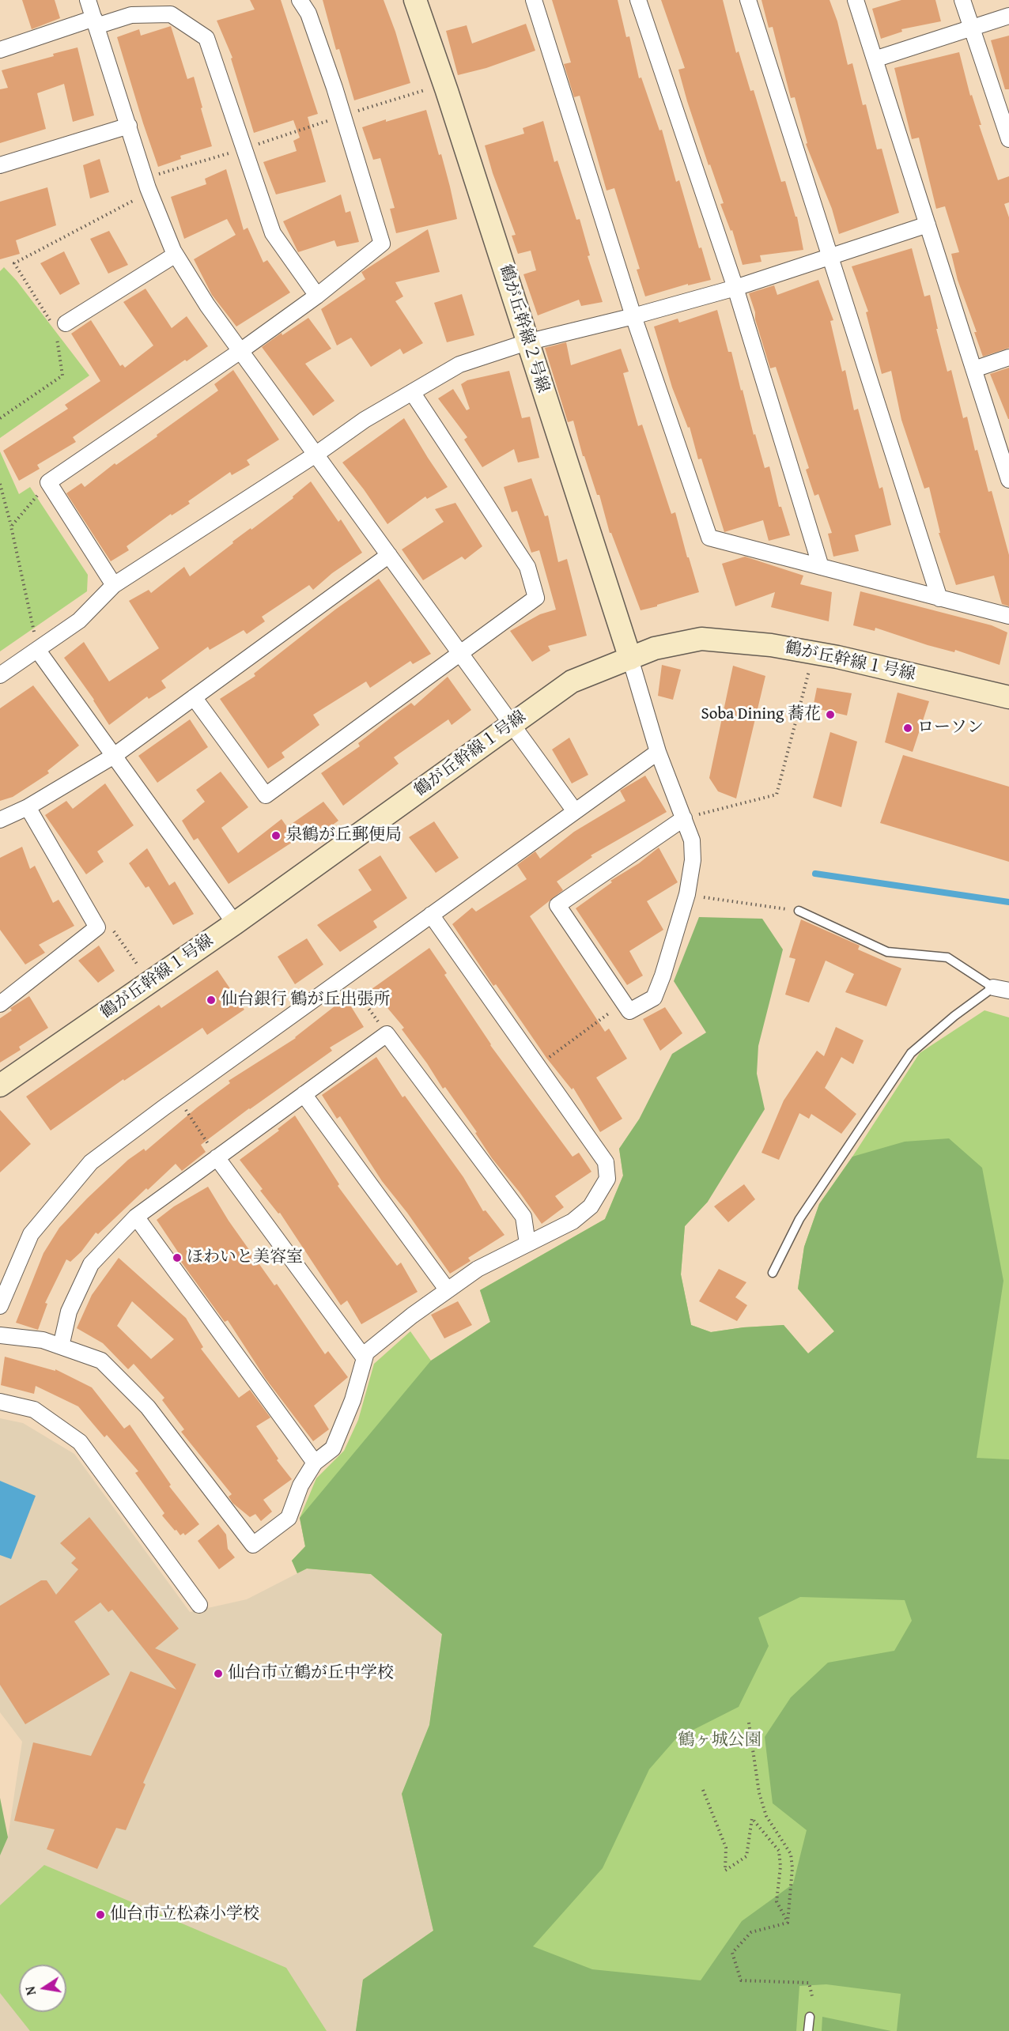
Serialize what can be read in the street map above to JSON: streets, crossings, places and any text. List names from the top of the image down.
{
  "streets": {
    "street": ["鶴が丘幹線２号線", "鶴が丘幹線１号線"]
  },
  "crossings": [
    ["鶴が丘幹線２号線", "鶴が丘幹線１号線"]
  ],
  "parks": ["鶴ヶ城公園"],
  "places": [
    "Soba Dining 蕎花",
    "ローソン",
    "泉鶴が丘郵便局",
    "仙台銀行 鶴が丘出張所",
    "ほわいと美容室",
    "仙台市立鶴が丘中学校",
    "仙台市立松森小学校"
  ],
  "north": "left"
}
